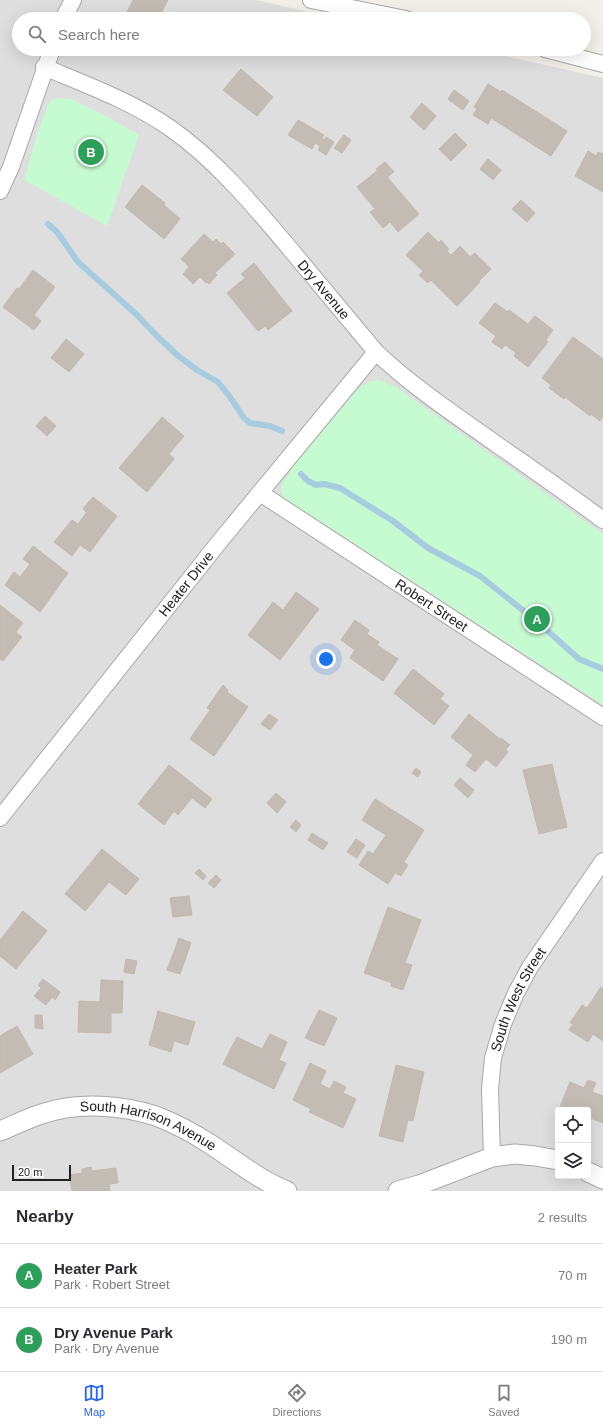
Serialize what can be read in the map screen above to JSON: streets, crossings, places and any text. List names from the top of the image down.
{
  "streets": {
    "street": [
      "Dry Avenue",
      "Heater Drive",
      "Robert Street",
      "South West Street",
      "South Harrison Avenue"
    ]
  },
  "crossings": [
    ["Dry Avenue", "Heater Drive"],
    ["Heater Drive", "Robert Street"]
  ],
  "scale_bar": "20 m",
  "page": {
    "search": "Search here",
    "pins": ["B", "A"],
    "scale": "20 m",
    "heading": ["Nearby", "2 results"],
    "list": [
      {
        "mark": "A",
        "name": "Heater Park",
        "note": "Park · Robert Street",
        "value": "70 m"
      },
      {
        "mark": "B",
        "name": "Dry Avenue Park",
        "note": "Park · Dry Avenue",
        "value": "190 m"
      }
    ],
    "nav": ["Map", "Directions", "Saved"]
  }
}
